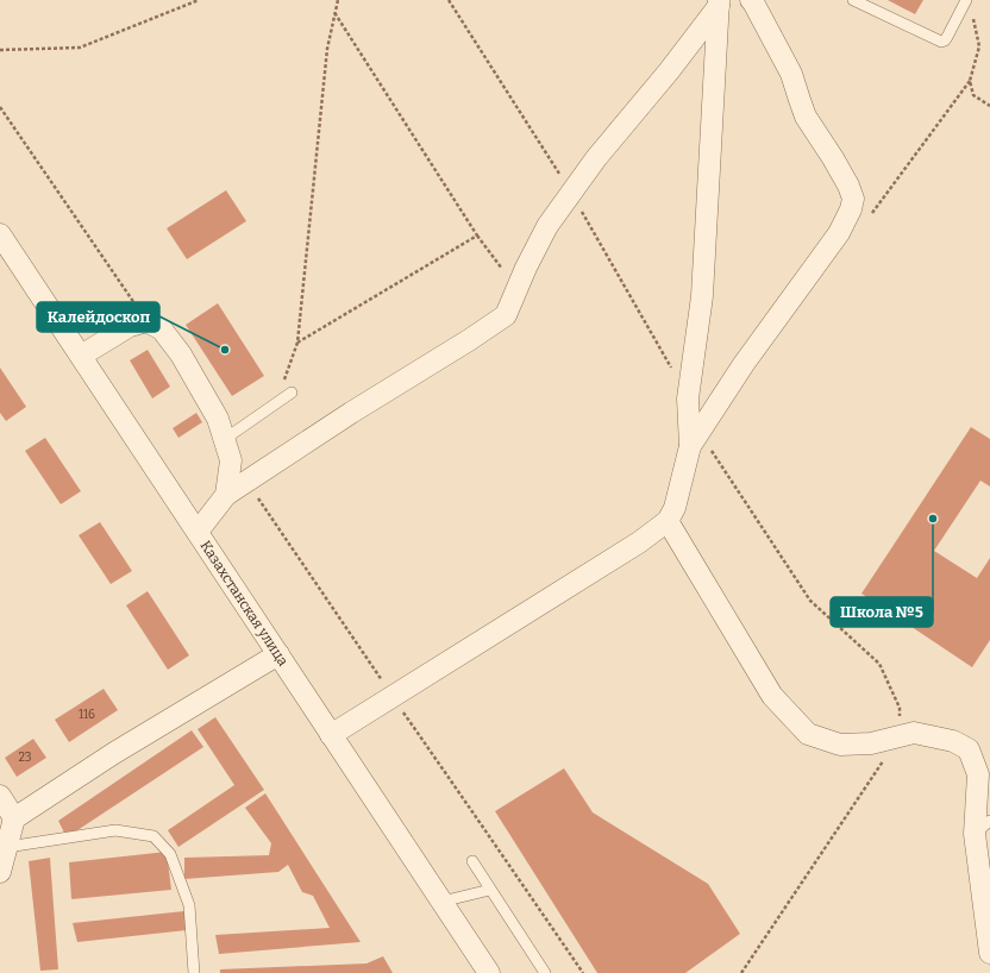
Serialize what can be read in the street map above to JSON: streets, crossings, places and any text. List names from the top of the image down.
{
  "streets": {
    "street": ["Казахстанская улица"]
  },
  "places": ["Калейдоскоп", "Школа №5"],
  "house_numbers": ["116", "23"]
}
